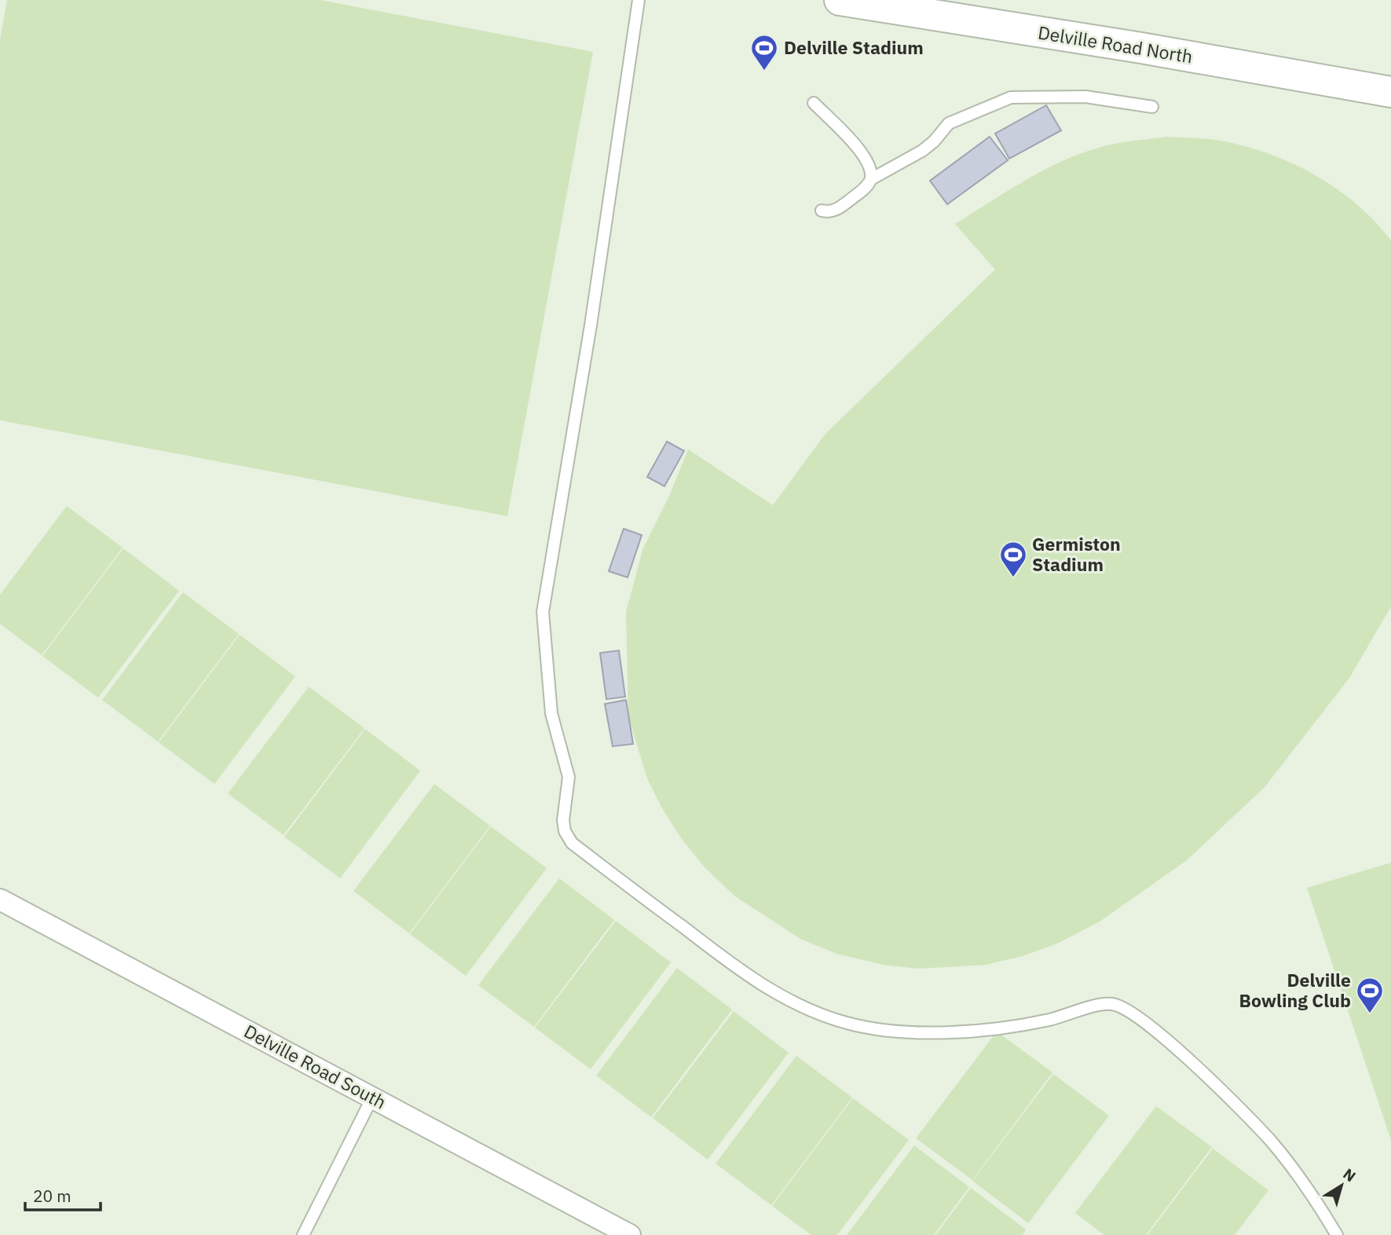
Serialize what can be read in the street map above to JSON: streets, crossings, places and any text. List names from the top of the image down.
{
  "streets": {
    "main road": ["Delville Road North"],
    "street": ["Delville Road South"]
  },
  "places": {
    "sports": ["Delville Stadium", "Germiston Stadium", "Delville Bowling Club"]
  },
  "scale_bar": "20 m",
  "north": "top right"
}
